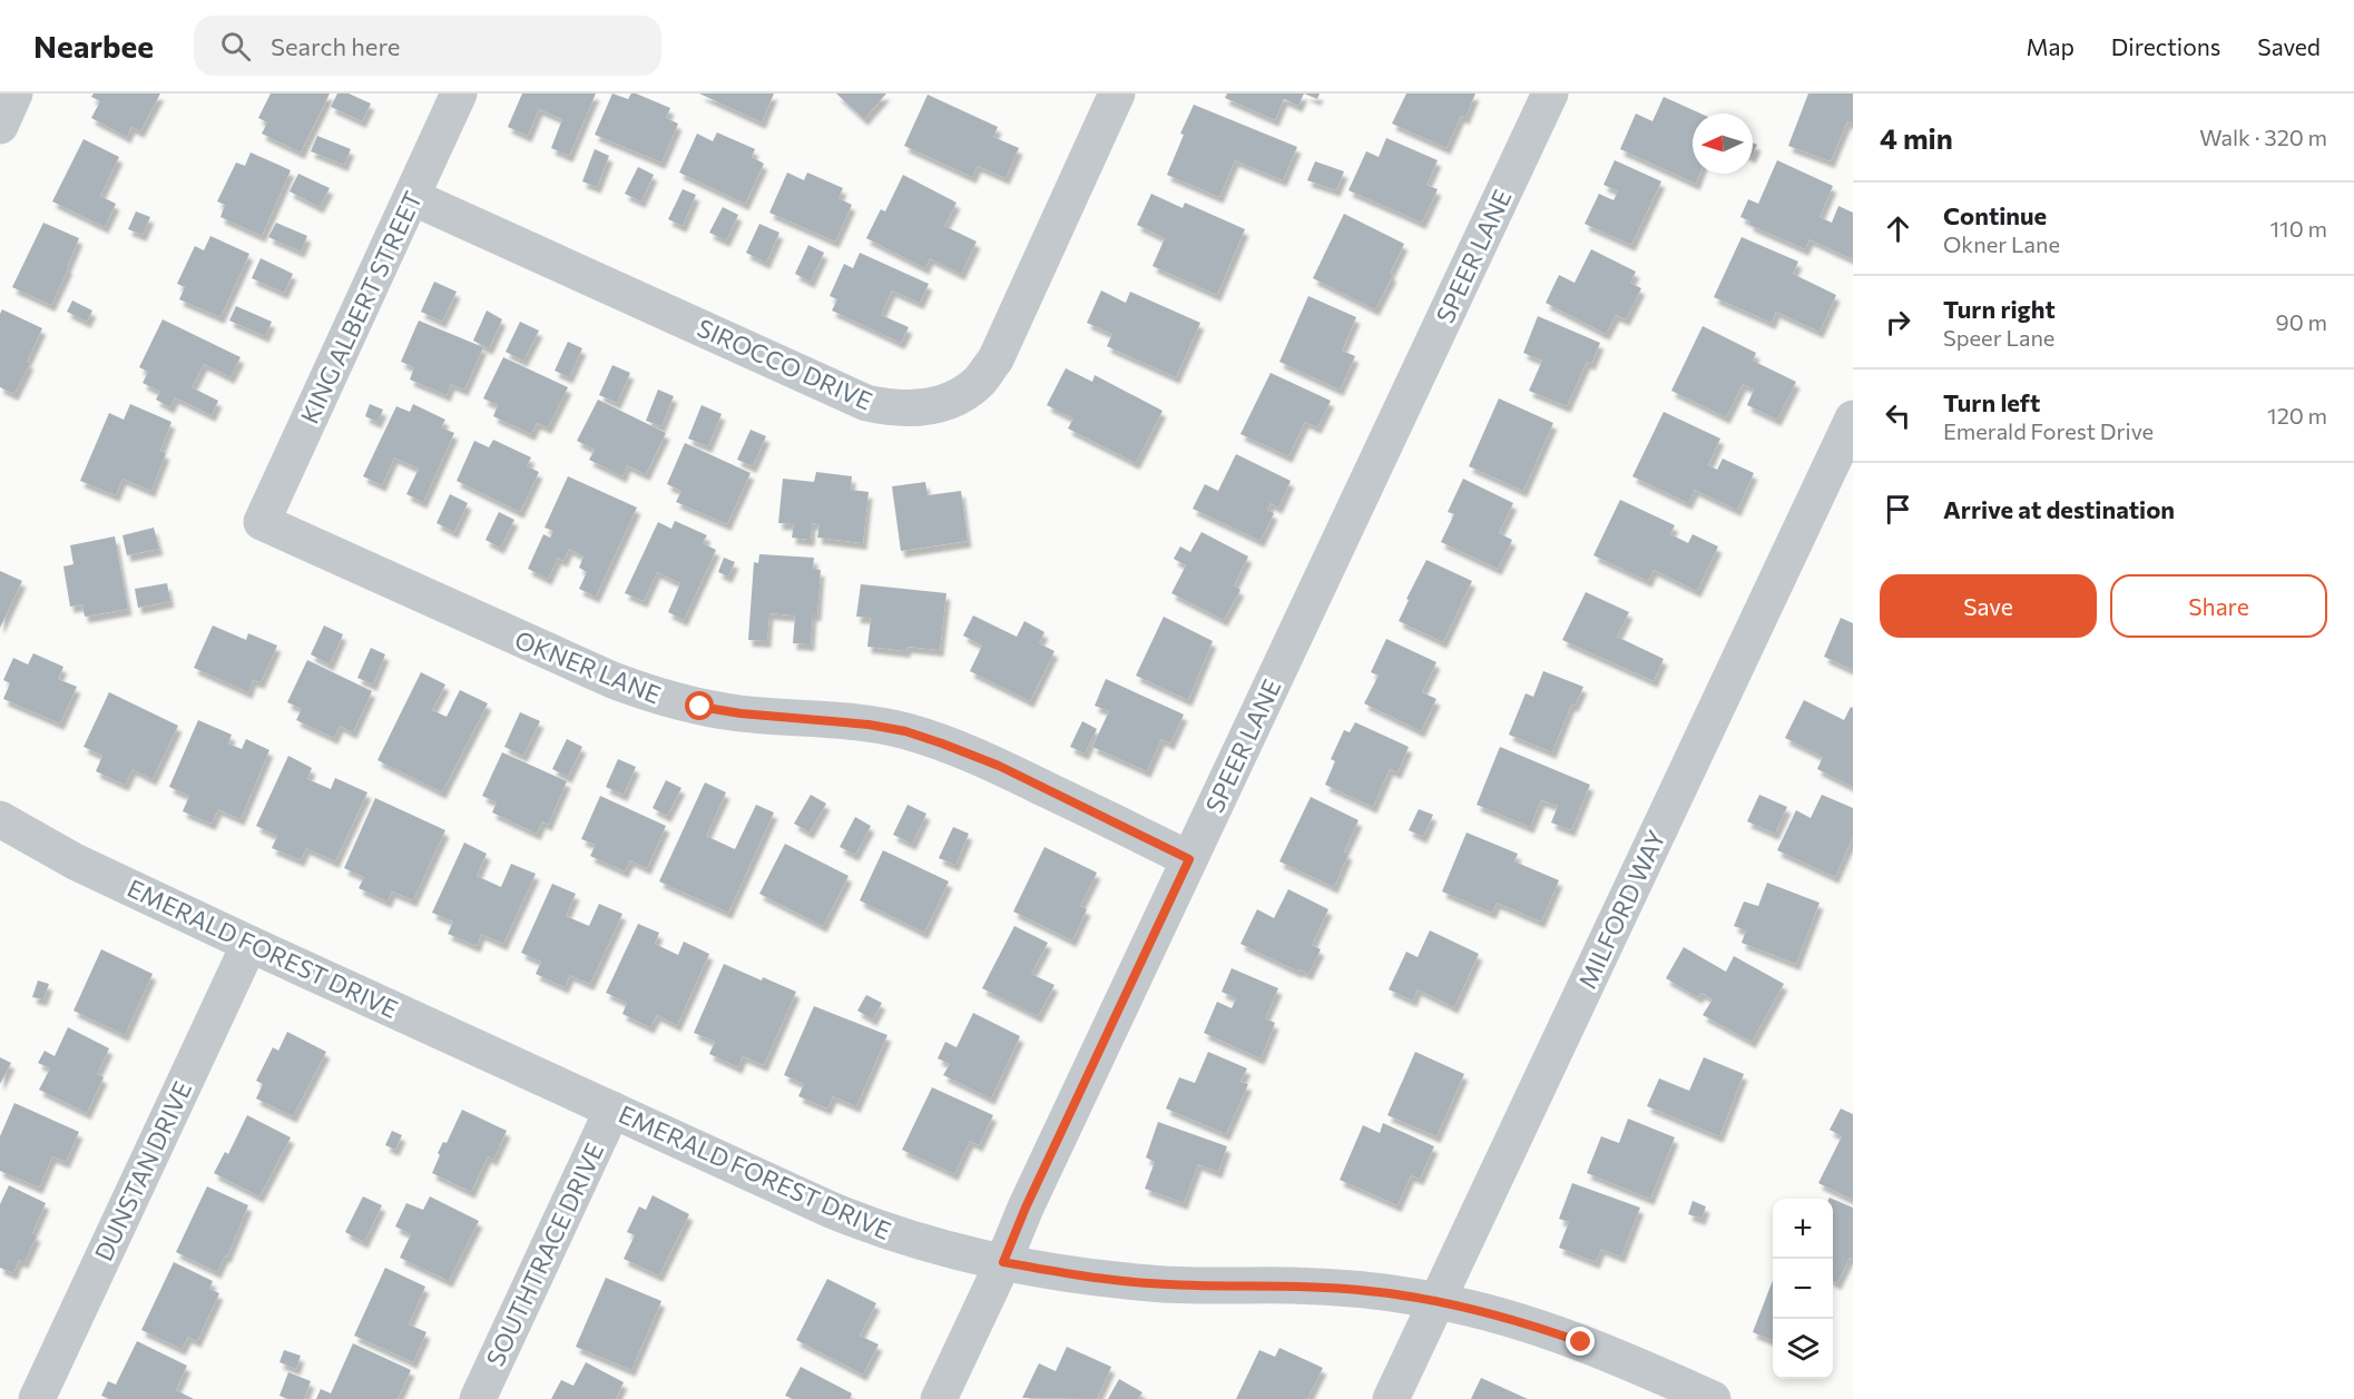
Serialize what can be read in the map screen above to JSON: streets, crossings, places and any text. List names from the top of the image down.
{
  "streets": {
    "street": [
      "SPEER LANE",
      "KING ALBERT STREET",
      "SIROCCO DRIVE",
      "OKNER LANE",
      "MILFORD WAY",
      "EMERALD FOREST DRIVE",
      "DUNSTAN DRIVE",
      "SOUTHTRACE DRIVE"
    ]
  },
  "crossings": [
    ["SPEER LANE", "OKNER LANE"],
    ["SPEER LANE", "EMERALD FOREST DRIVE"],
    ["KING ALBERT STREET", "SIROCCO DRIVE"],
    ["KING ALBERT STREET", "OKNER LANE"],
    ["MILFORD WAY", "EMERALD FOREST DRIVE"],
    ["EMERALD FOREST DRIVE", "DUNSTAN DRIVE"],
    ["EMERALD FOREST DRIVE", "SOUTHTRACE DRIVE"]
  ],
  "north": "left",
  "page": {
    "header": "Nearbee",
    "search": "Search here",
    "nav": ["Map", "Directions", "Saved"],
    "heading": ["4 min", "Walk · 320 m"],
    "list": [
      ["Continue", "Okner Lane", "110 m"],
      ["Turn right", "Speer Lane", "90 m"],
      ["Turn left", "Emerald Forest Drive", "120 m"],
      "Arrive at destination"
    ],
    "buttons": ["Save", "Share"],
    "map_buttons": ["+", "−"]
  }
}
